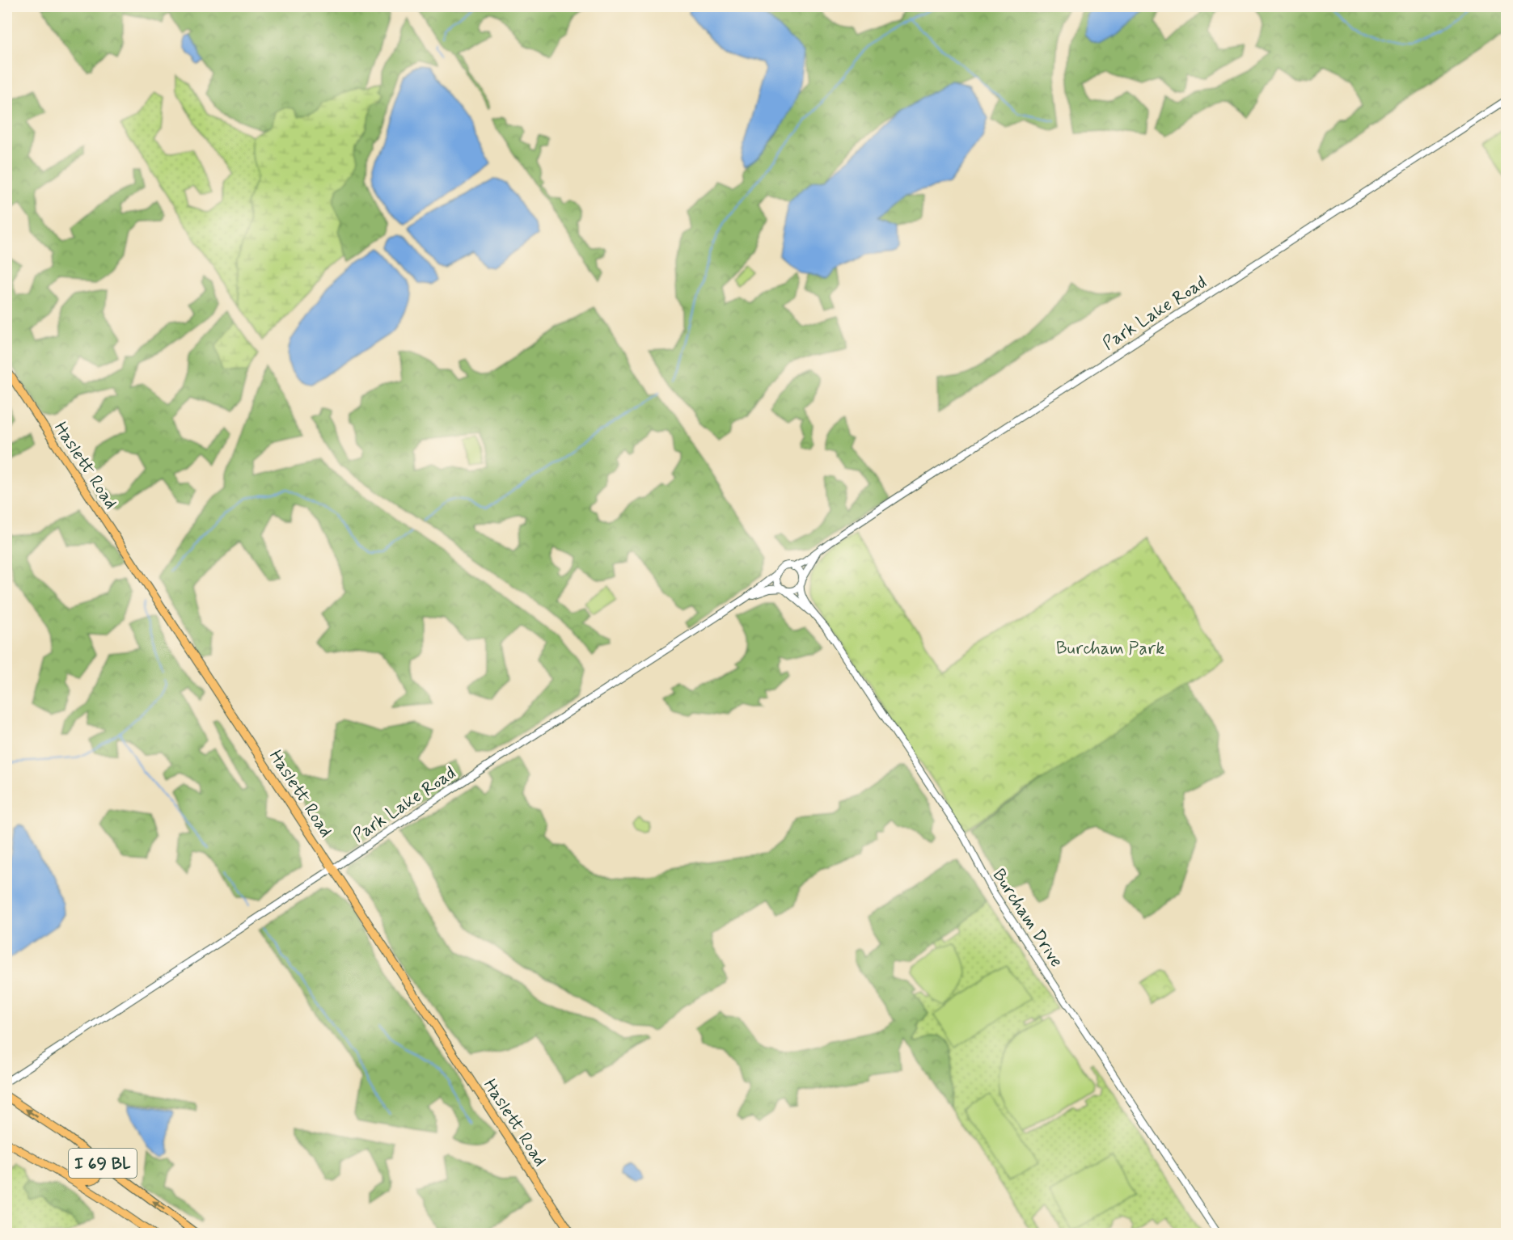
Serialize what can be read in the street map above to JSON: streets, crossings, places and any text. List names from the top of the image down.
{
  "streets": {
    "main road": ["Haslett Road", "I 69 BL"],
    "street": ["Park Lake Road", "Burcham Drive"]
  },
  "crossings": [
    ["Park Lake Road", "Haslett Road"],
    ["Park Lake Road", "Burcham Drive"]
  ],
  "parks": ["Burcham Park"]
}
